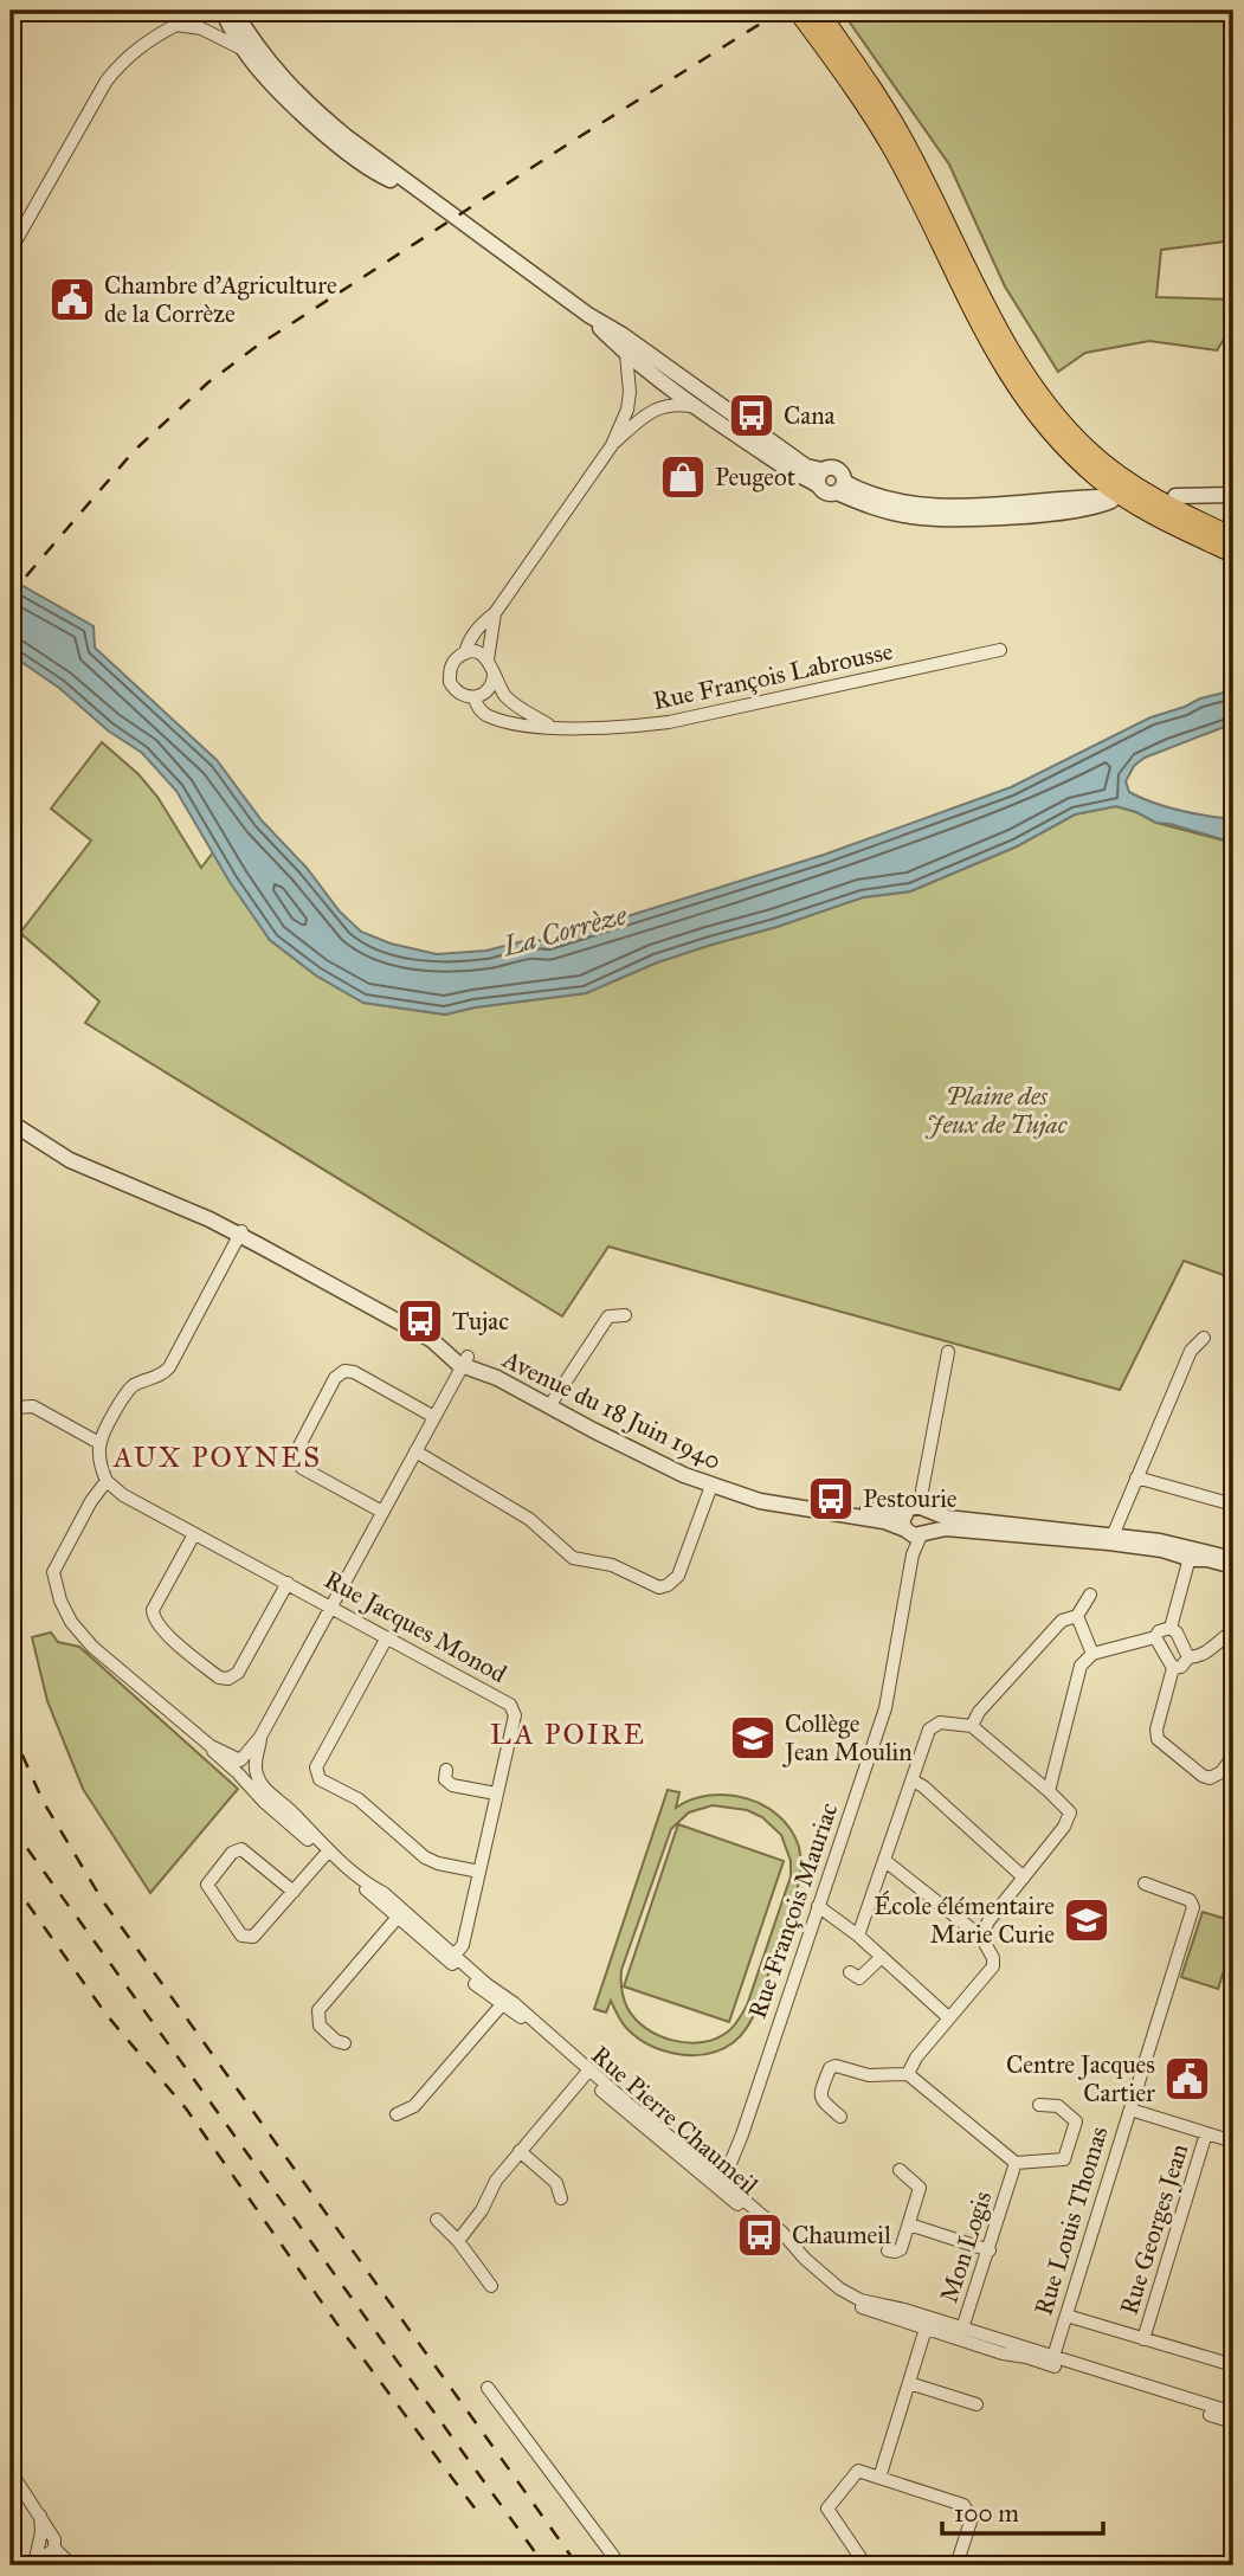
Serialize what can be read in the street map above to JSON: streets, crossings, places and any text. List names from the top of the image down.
{
  "streets": {
    "street": [
      "Rue François Labrousse",
      "Avenue du 18 Juin 1940",
      "Rue Jacques Monod",
      "Rue François Mauriac",
      "Rue Pierre Chaumeil",
      "Rue Louis Thomas",
      "Rue Georges Jean",
      "Mon Logis"
    ]
  },
  "crossings": [
    ["Avenue du 18 Juin 1940", "Rue François Mauriac"],
    ["Rue Jacques Monod", "Rue Pierre Chaumeil"],
    ["Rue François Mauriac", "Rue Pierre Chaumeil"],
    ["Rue Pierre Chaumeil", "Rue Louis Thomas"],
    ["Rue Pierre Chaumeil", "Mon Logis"]
  ],
  "districts": ["AUX POYNES", "LA POIRE"],
  "water": ["La Corrèze"],
  "parks": ["Plaine des Jeux de Tujac"],
  "places": {
    "public building": ["Chambre d'Agriculture de la Corrèze", "Centre Jacques Cartier"],
    "bus stop": [
      "Cana",
      "Tujac",
      "Pestourie",
      "Chaumeil"
    ],
    "shop": ["Peugeot"],
    "school or university": ["Collège Jean Moulin", "École élémentaire Marie Curie"]
  },
  "scale_bar": "100 m"
}
